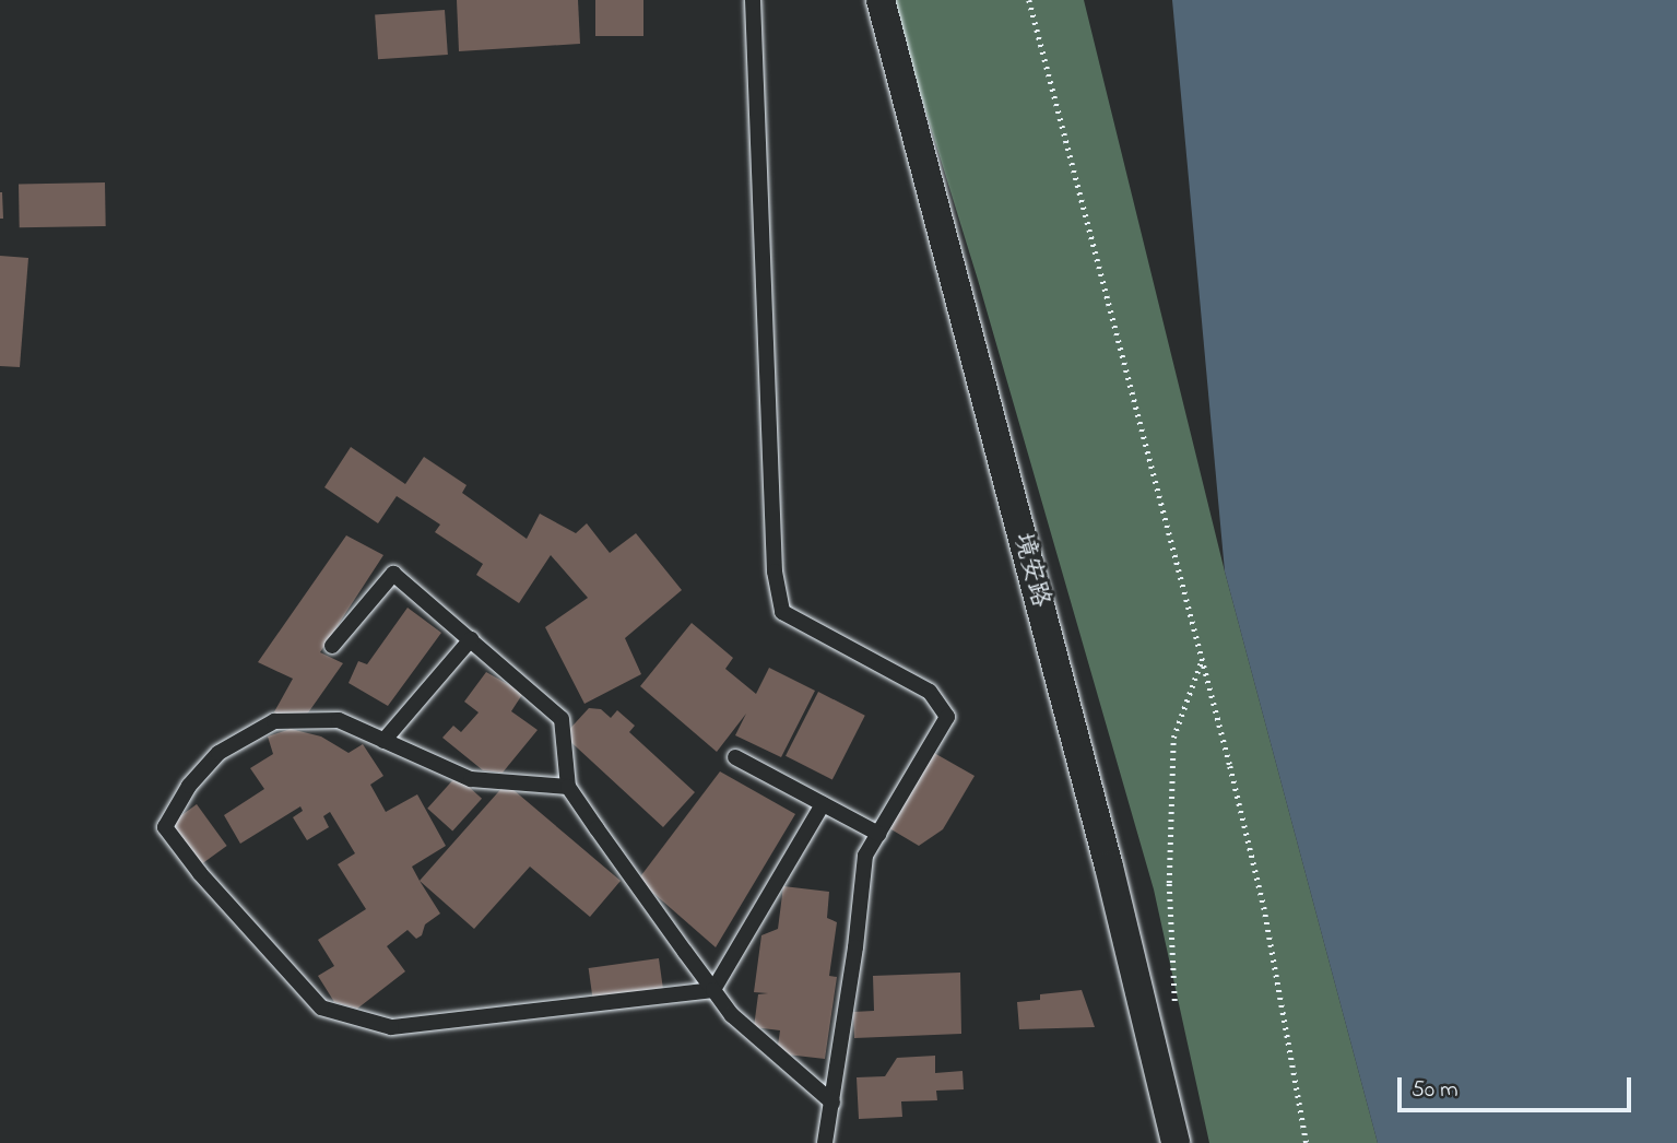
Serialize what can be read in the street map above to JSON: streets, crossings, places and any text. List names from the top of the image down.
{
  "streets": {
    "street": ["境安路"]
  },
  "scale_bar": "50 m"
}
